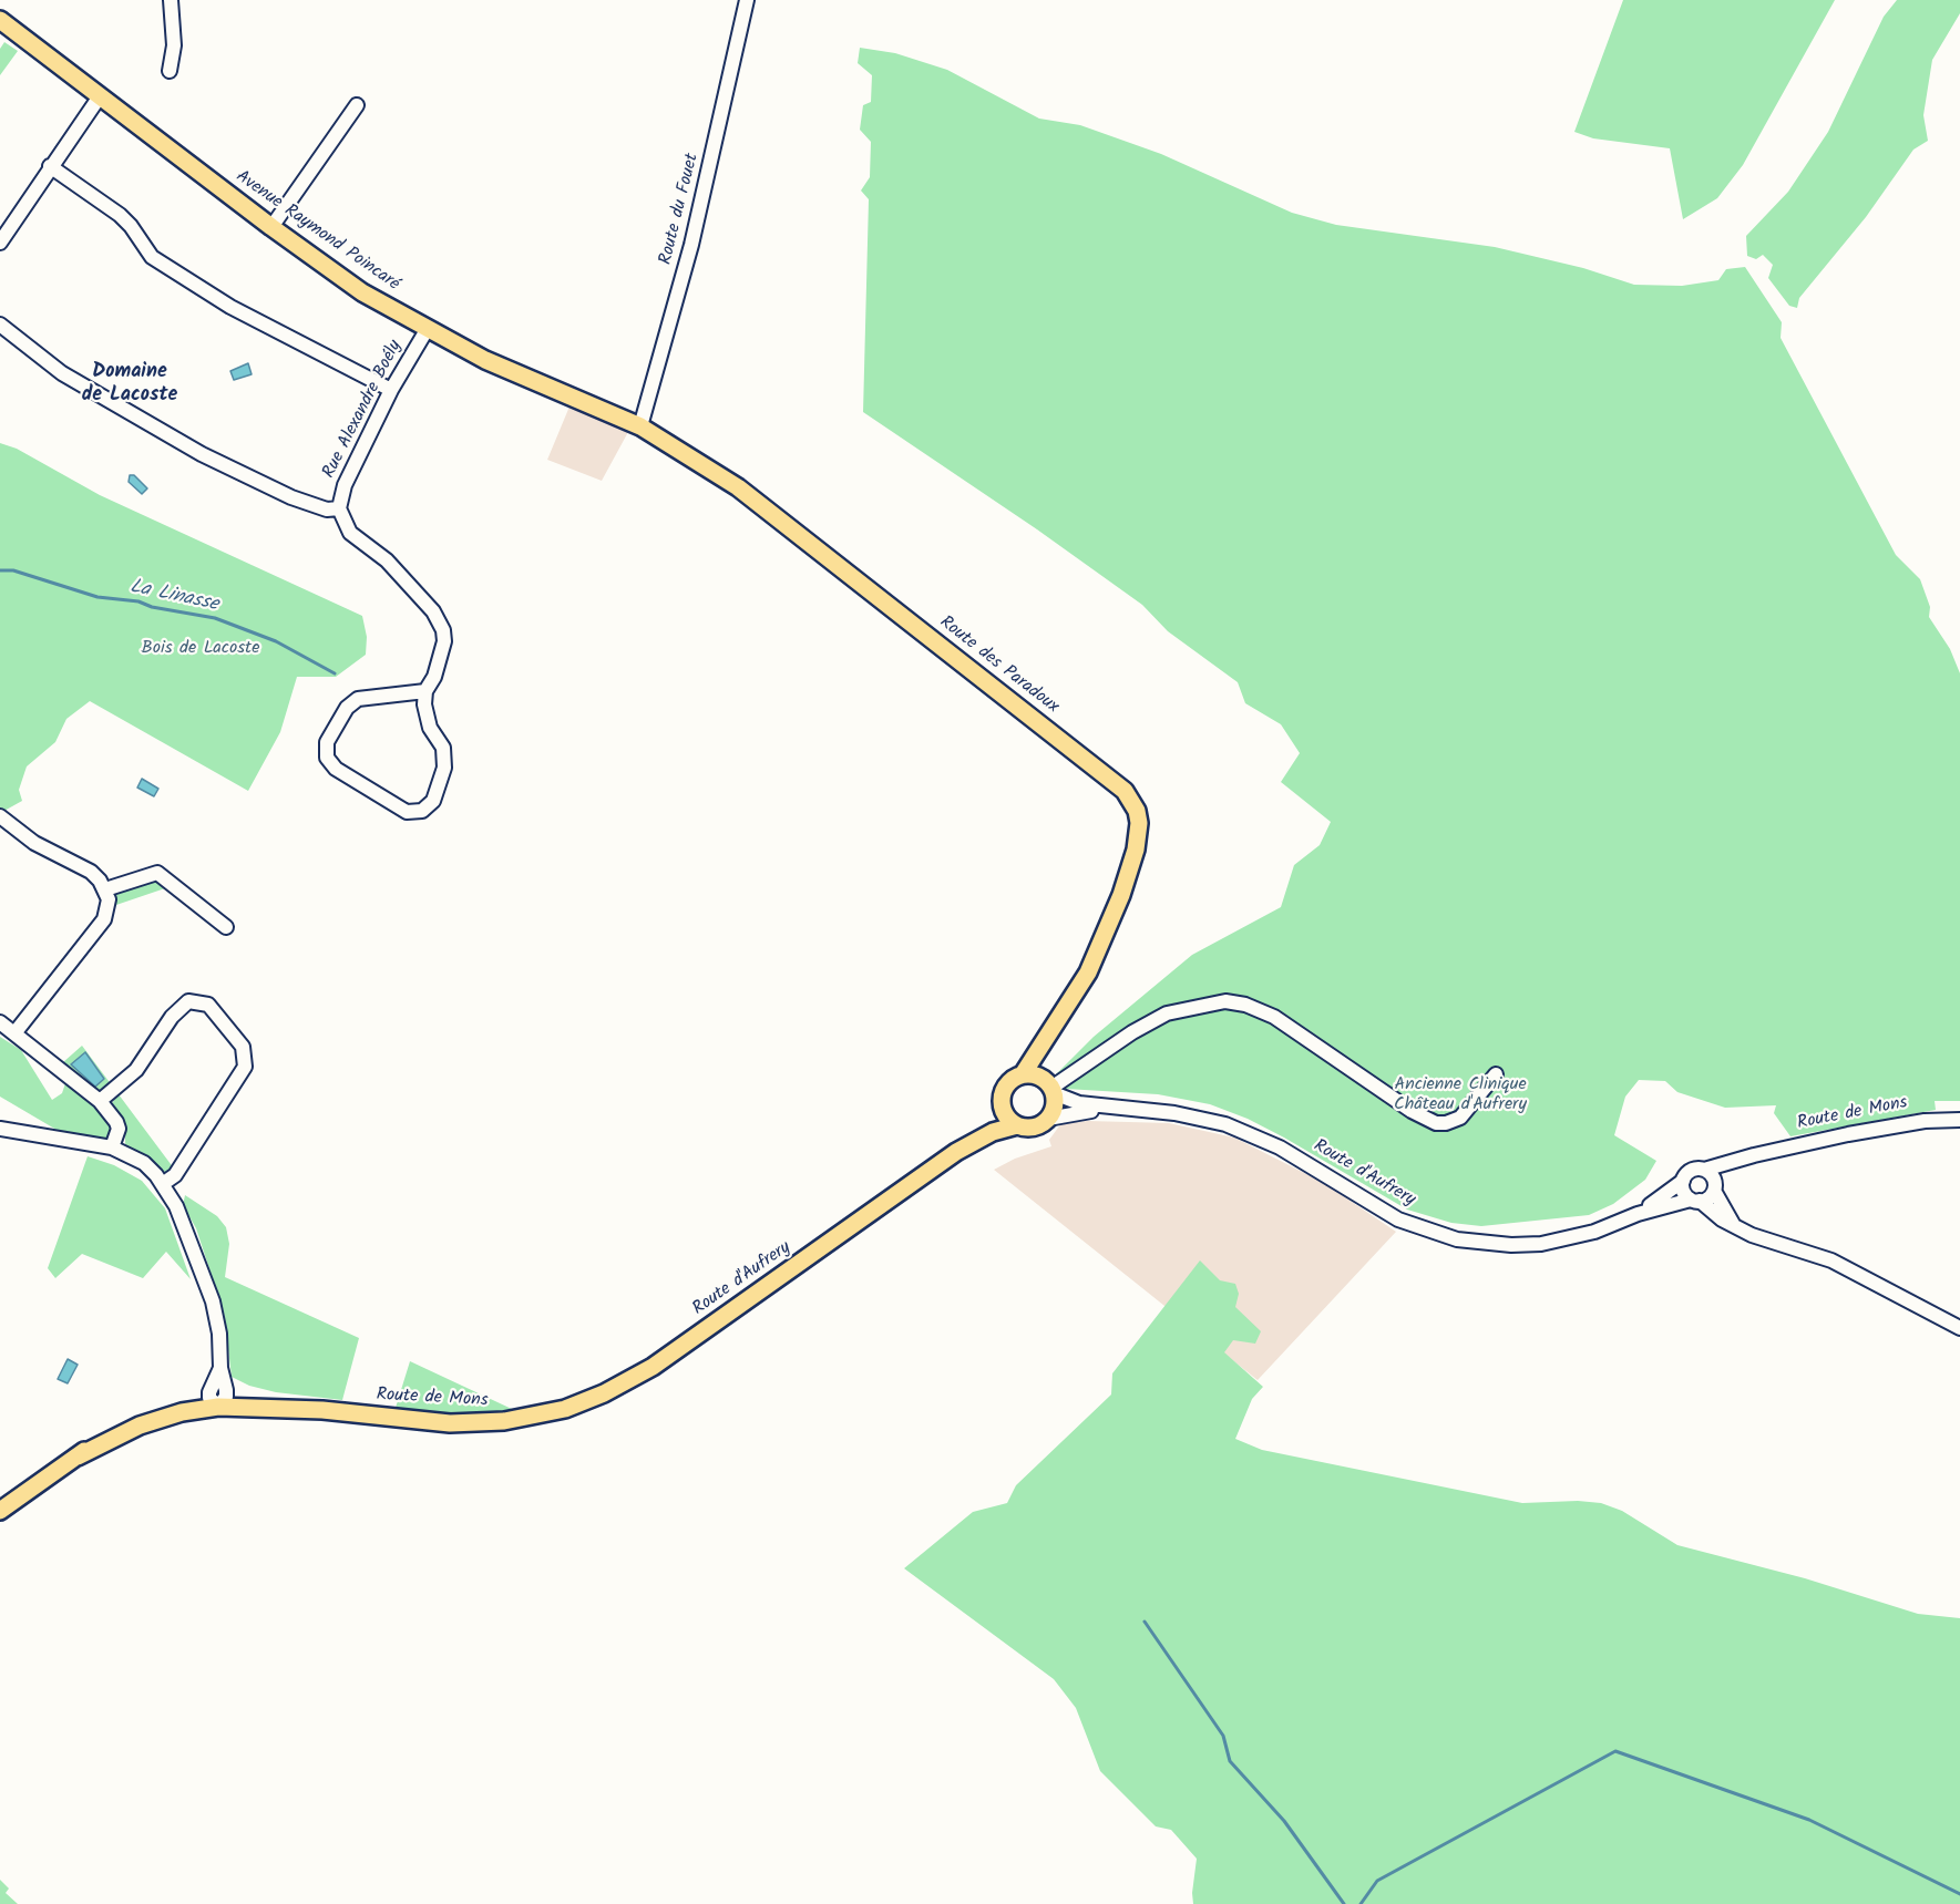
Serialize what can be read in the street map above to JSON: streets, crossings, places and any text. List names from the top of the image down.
{
  "streets": {
    "main road": [
      "Avenue Raymond Poincaré",
      "Route des Paradoux",
      "Route de Mons",
      "Route d'Aufrery"
    ],
    "street": ["Route du Fouet", "Rue Alexandre Boély"]
  },
  "crossings": [
    ["Route du Fouet", "Avenue Raymond Poincaré"],
    ["Route du Fouet", "Route des Paradoux"],
    ["Avenue Raymond Poincaré", "Rue Alexandre Boély"],
    ["Avenue Raymond Poincaré", "Route des Paradoux"],
    ["Route de Mons", "Route d'Aufrery"]
  ],
  "districts": ["Domaine de Lacoste"],
  "water": ["La Linasse"],
  "parks": ["Bois de Lacoste", "Ancienne Clinique Château d'Aufrery"]
}
